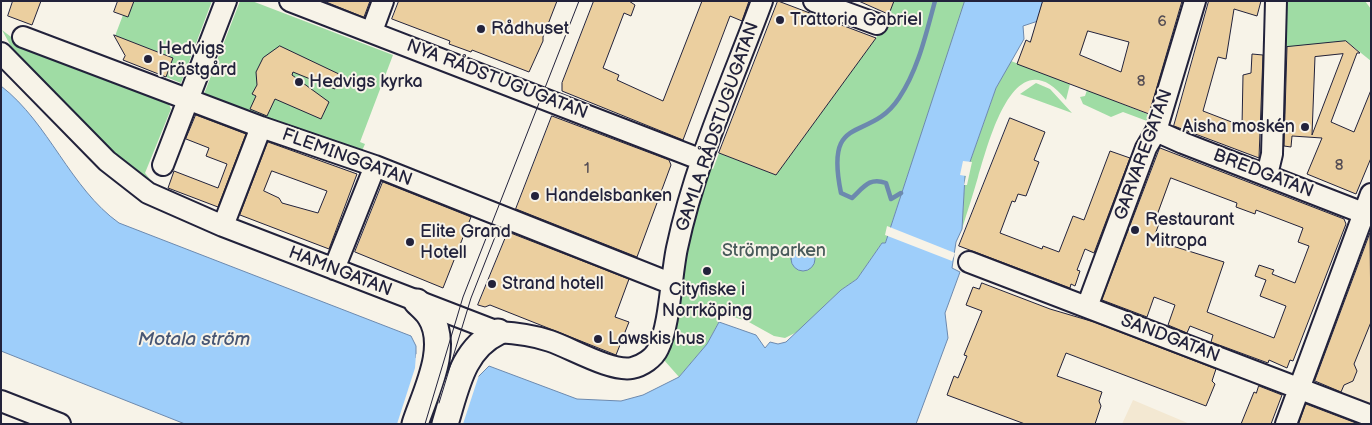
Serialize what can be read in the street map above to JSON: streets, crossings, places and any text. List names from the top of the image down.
{
  "streets": {
    "street": [
      "NYA RÅDSTUGUGATAN",
      "GAMLA RÅDSTUGUGATAN",
      "GARVAREGATAN",
      "FLEMINGGATAN",
      "BREDGATAN",
      "HAMNGATAN",
      "SANDGATAN"
    ]
  },
  "crossings": [
    ["NYA RÅDSTUGUGATAN", "GAMLA RÅDSTUGUGATAN"],
    ["GAMLA RÅDSTUGUGATAN", "FLEMINGGATAN"],
    ["GAMLA RÅDSTUGUGATAN", "HAMNGATAN"],
    ["GARVAREGATAN", "BREDGATAN"],
    ["GARVAREGATAN", "SANDGATAN"],
    ["FLEMINGGATAN", "HAMNGATAN"]
  ],
  "water": ["Motala ström"],
  "parks": ["Strömparken"],
  "places": [
    "Trattoria Gabriel",
    "Rådhuset",
    "Hedvigs Prästgård",
    "Hedvigs kyrka",
    "Aisha moskén",
    "Handelsbanken",
    "Restaurant Mitropa",
    "Elite Grand Hotell",
    "Cityfiske i Norrköping",
    "Strand hotell",
    "Lawskis hus"
  ],
  "house_numbers": [
    "6",
    "8",
    "8",
    "1"
  ]
}
